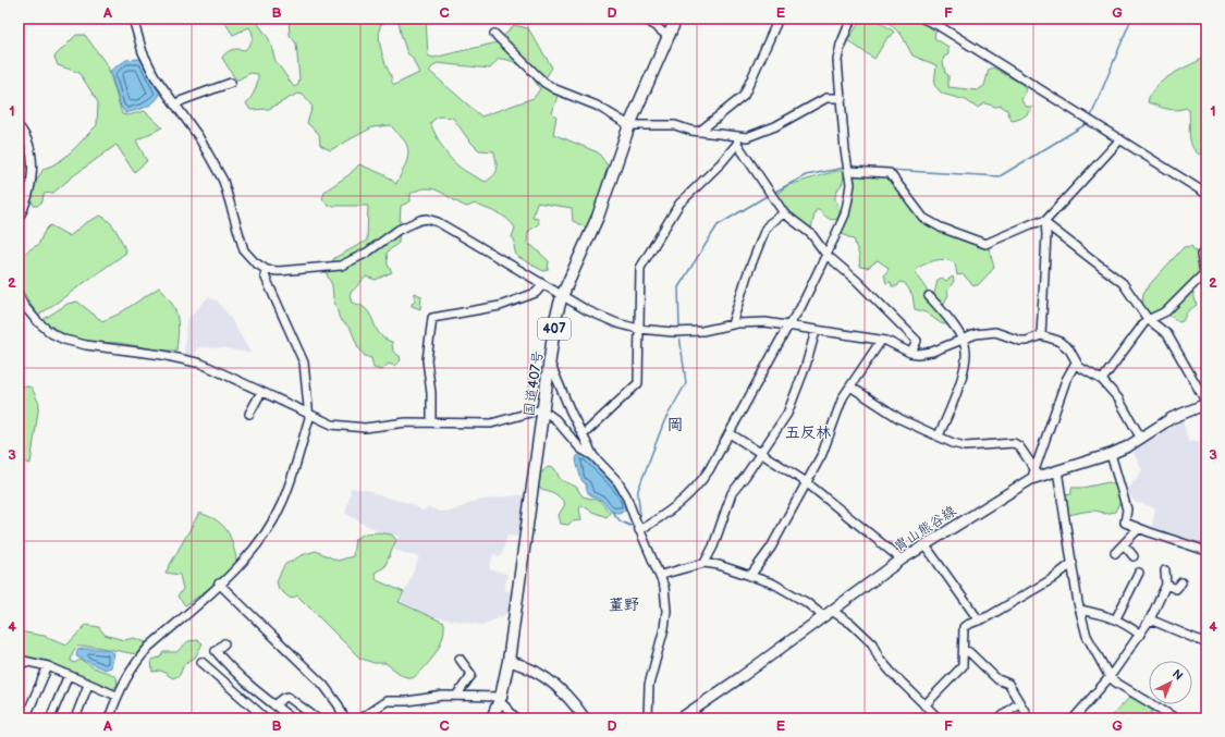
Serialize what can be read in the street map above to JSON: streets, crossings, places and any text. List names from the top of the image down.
{
  "streets": {
    "highway": ["407", "国道407号"],
    "main road": ["胄山熊谷線"]
  },
  "districts": ["岡", "五反林", "董野"],
  "north": "top right",
  "grid": {
    "columns": [
      "A",
      "B",
      "C",
      "D",
      "E",
      "F",
      "G"
    ],
    "rows": [
      "1",
      "2",
      "3",
      "4"
    ]
  }
}
